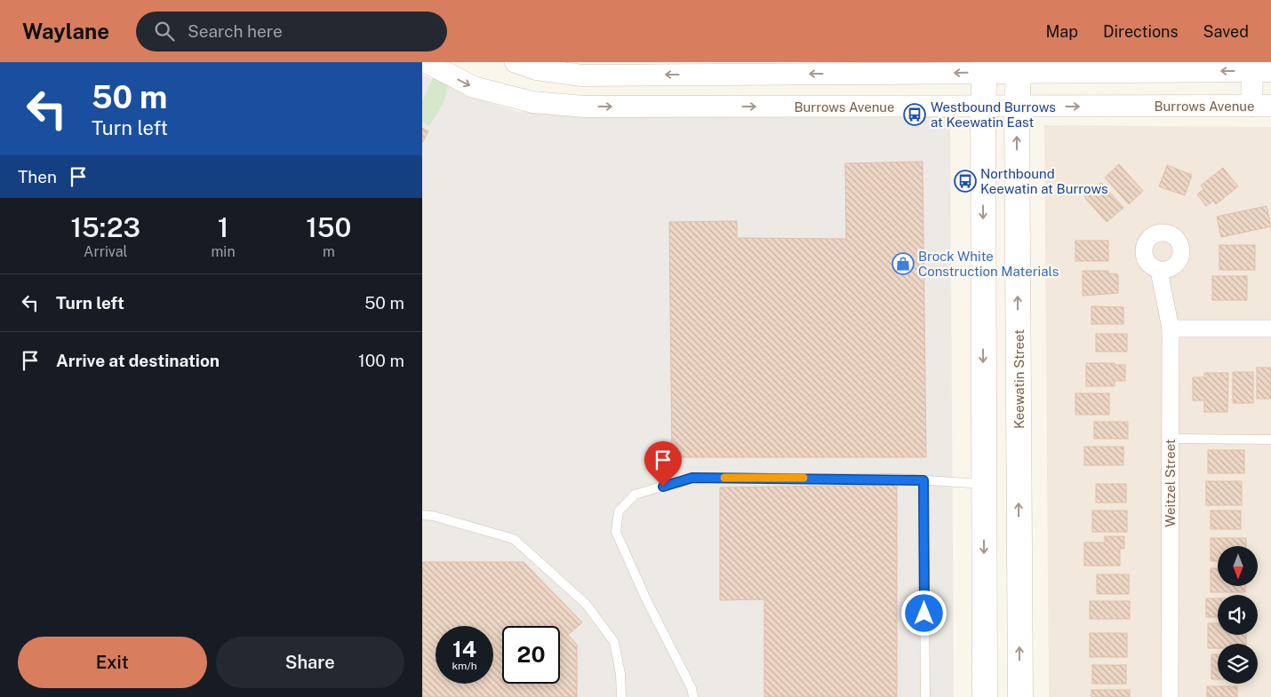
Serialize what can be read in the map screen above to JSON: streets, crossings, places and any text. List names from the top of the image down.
{
  "streets": {
    "main road": ["Keewatin Street"],
    "street": ["Burrows Avenue", "Weitzel Street"]
  },
  "crossings": [
    ["Burrows Avenue", "Keewatin Street"]
  ],
  "places": {
    "bus stop": ["Westbound Burrows at Keewatin East", "Northbound Keewatin at Burrows"],
    "shop": ["Brock White Construction Materials"]
  },
  "north": "bottom",
  "page": {
    "header": "Waylane",
    "search": "Search here",
    "nav": ["Map", "Directions", "Saved"],
    "turn": ["50 m", "Turn left"],
    "then": "Then",
    "eta": [
      "15:23",
      "Arrival",
      "1",
      "min",
      "150",
      "m"
    ],
    "list": [
      {
        "name": "Turn left",
        "value": "50 m"
      },
      {
        "name": "Arrive at destination",
        "value": "100 m"
      }
    ],
    "speed": "14 km/h",
    "limit": "20",
    "buttons": ["Exit", "Share"]
  }
}
